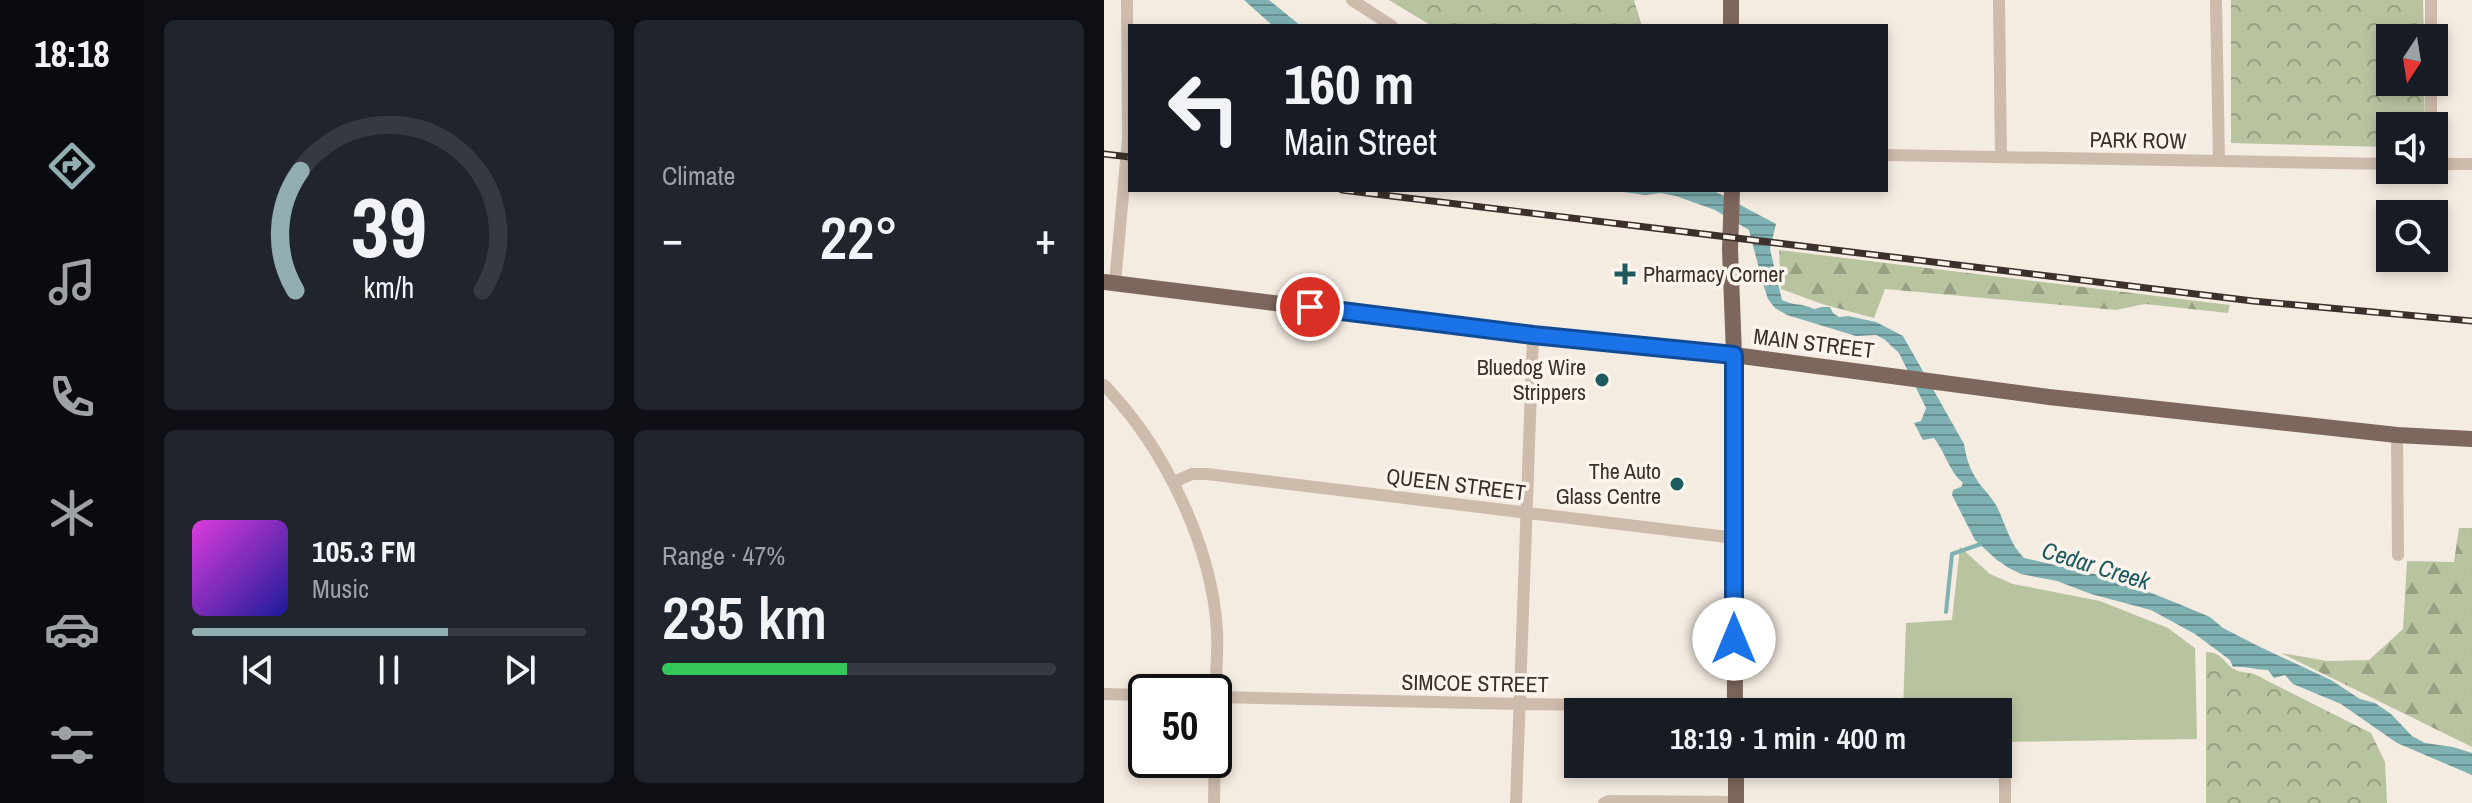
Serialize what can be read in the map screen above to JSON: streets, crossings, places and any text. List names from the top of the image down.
{
  "streets": {
    "main road": ["MAIN STREET"],
    "street": ["PARK ROW", "QUEEN STREET", "SIMCOE STREET"]
  },
  "water": ["Cedar Creek"],
  "places": {
    "health": ["Pharmacy Corner"],
    "other": ["Bluedog Wire Strippers", "The Auto Glass Centre"]
  },
  "north": "bottom",
  "page": {
    "tabs": "18:18",
    "tile": [
      "Climate",
      ["Range · 47%", "235 km"]
    ],
    "turn": ["160 m", "Main Street"],
    "heat": ["−", "22°", "+"],
    "song": ["105.3 FM", "Music"],
    "limit": "50",
    "trip": "18:19 · 1 min · 400 m",
    "gauge": ["39", "km/h"]
  }
}
